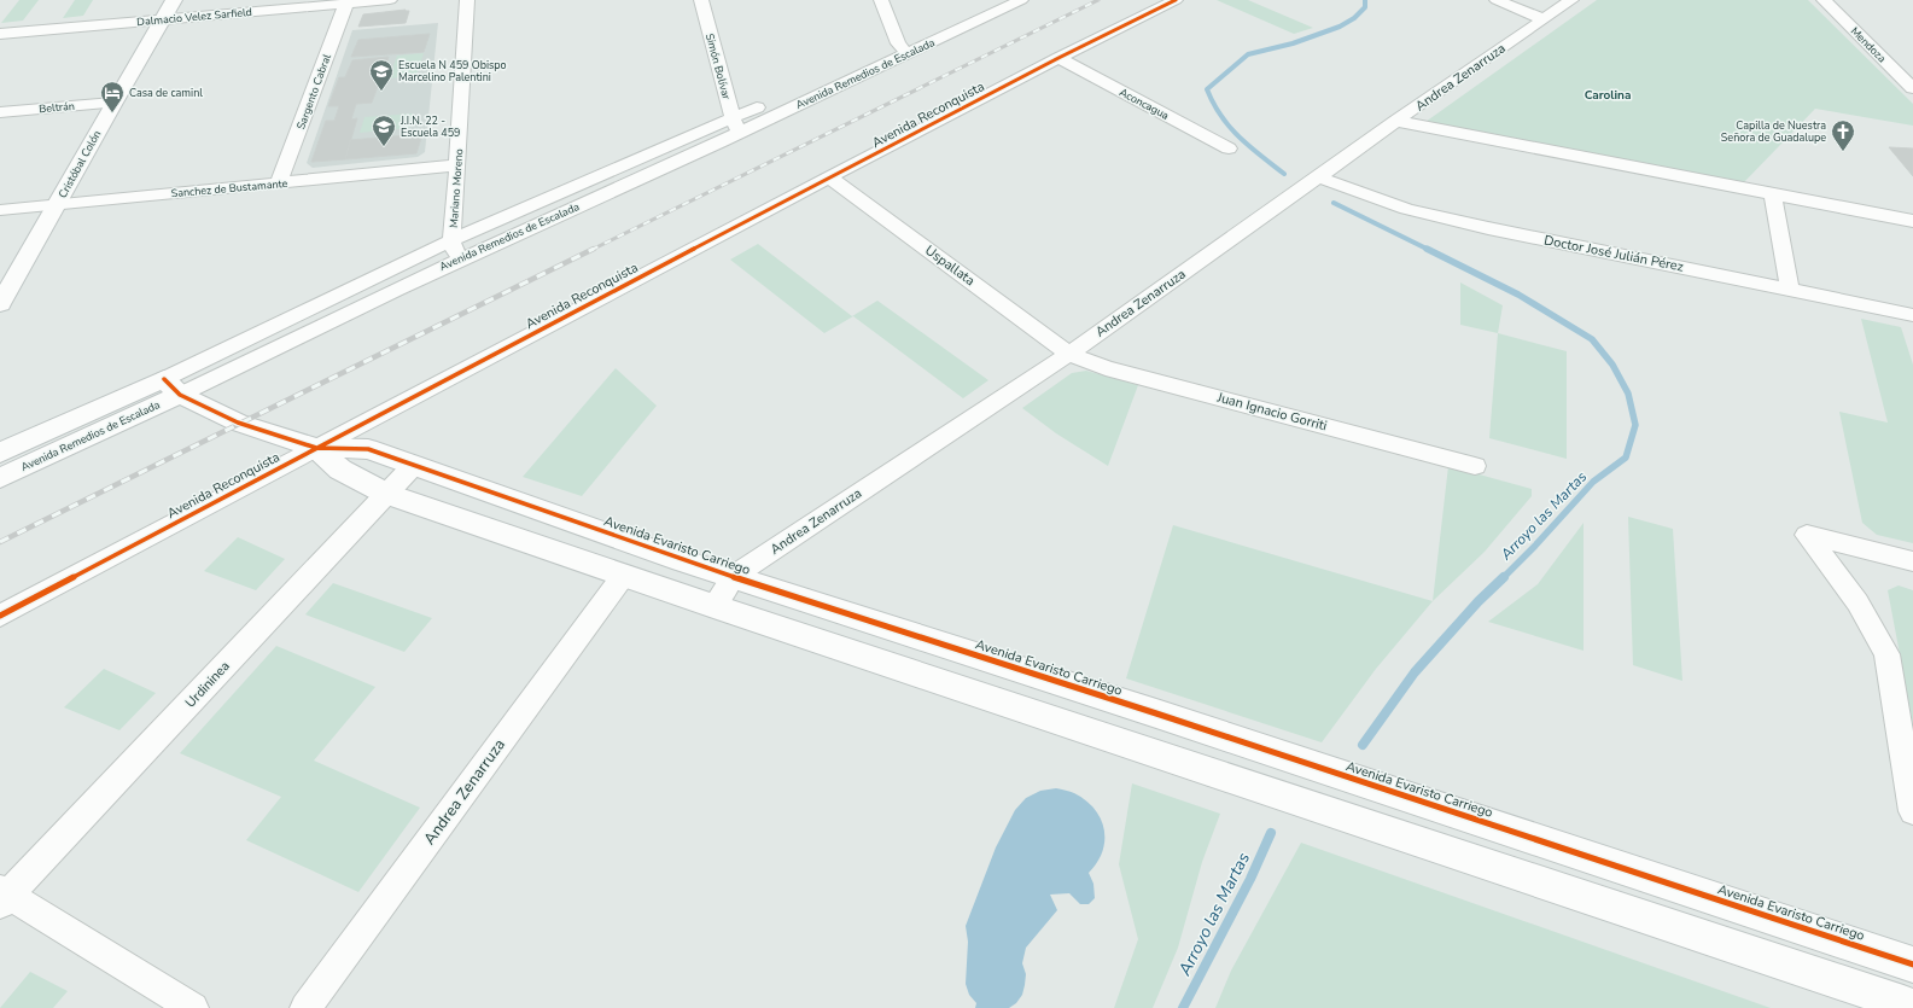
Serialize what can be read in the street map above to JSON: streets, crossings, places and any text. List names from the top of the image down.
{
  "streets": {
    "street": [
      "Dalmacio Velez Sarfield",
      "Mendoza",
      "Simón Bolívar",
      "Avenida Remedios de Escalada",
      "Andrea Zenarruza",
      "Sargento Cabral",
      "Aconcagua",
      "Beltrán",
      "Avenida Reconquista",
      "Cristóbal Colón",
      "Sanchez de Bustamante",
      "Mariano Moreno",
      "Doctor José Julián Pérez",
      "Uspallata",
      "Juan Ignacio Gorriti",
      "Avenida Evaristo Carriego",
      "Urdininea"
    ]
  },
  "crossings": [
    ["Dalmacio Velez Sarfield", "Sargento Cabral"],
    ["Dalmacio Velez Sarfield", "Cristóbal Colón"],
    ["Simón Bolívar", "Avenida Remedios de Escalada"],
    ["Avenida Remedios de Escalada", "Mariano Moreno"],
    ["Avenida Remedios de Escalada", "Avenida Evaristo Carriego"],
    ["Andrea Zenarruza", "Doctor José Julián Pérez"],
    ["Andrea Zenarruza", "Uspallata"],
    ["Andrea Zenarruza", "Juan Ignacio Gorriti"],
    ["Andrea Zenarruza", "Avenida Evaristo Carriego"],
    ["Sargento Cabral", "Sanchez de Bustamante"],
    ["Aconcagua", "Avenida Reconquista"],
    ["Beltrán", "Cristóbal Colón"],
    ["Avenida Reconquista", "Uspallata"],
    ["Avenida Reconquista", "Avenida Evaristo Carriego"],
    ["Cristóbal Colón", "Sanchez de Bustamante"],
    ["Sanchez de Bustamante", "Mariano Moreno"],
    ["Uspallata", "Juan Ignacio Gorriti"],
    ["Avenida Evaristo Carriego", "Urdininea"]
  ],
  "districts": ["Carolina"],
  "water": ["Arroyo las Martas"],
  "places": {
    "school or university": ["Escuela N 459 Obispo Marcelino Palentini", "J.I.N. 22 - Escuela 459"],
    "hotel": ["Casa de caminl"],
    "church": ["Capilla de Nuestra Señora de Guadalupe"]
  }
}
